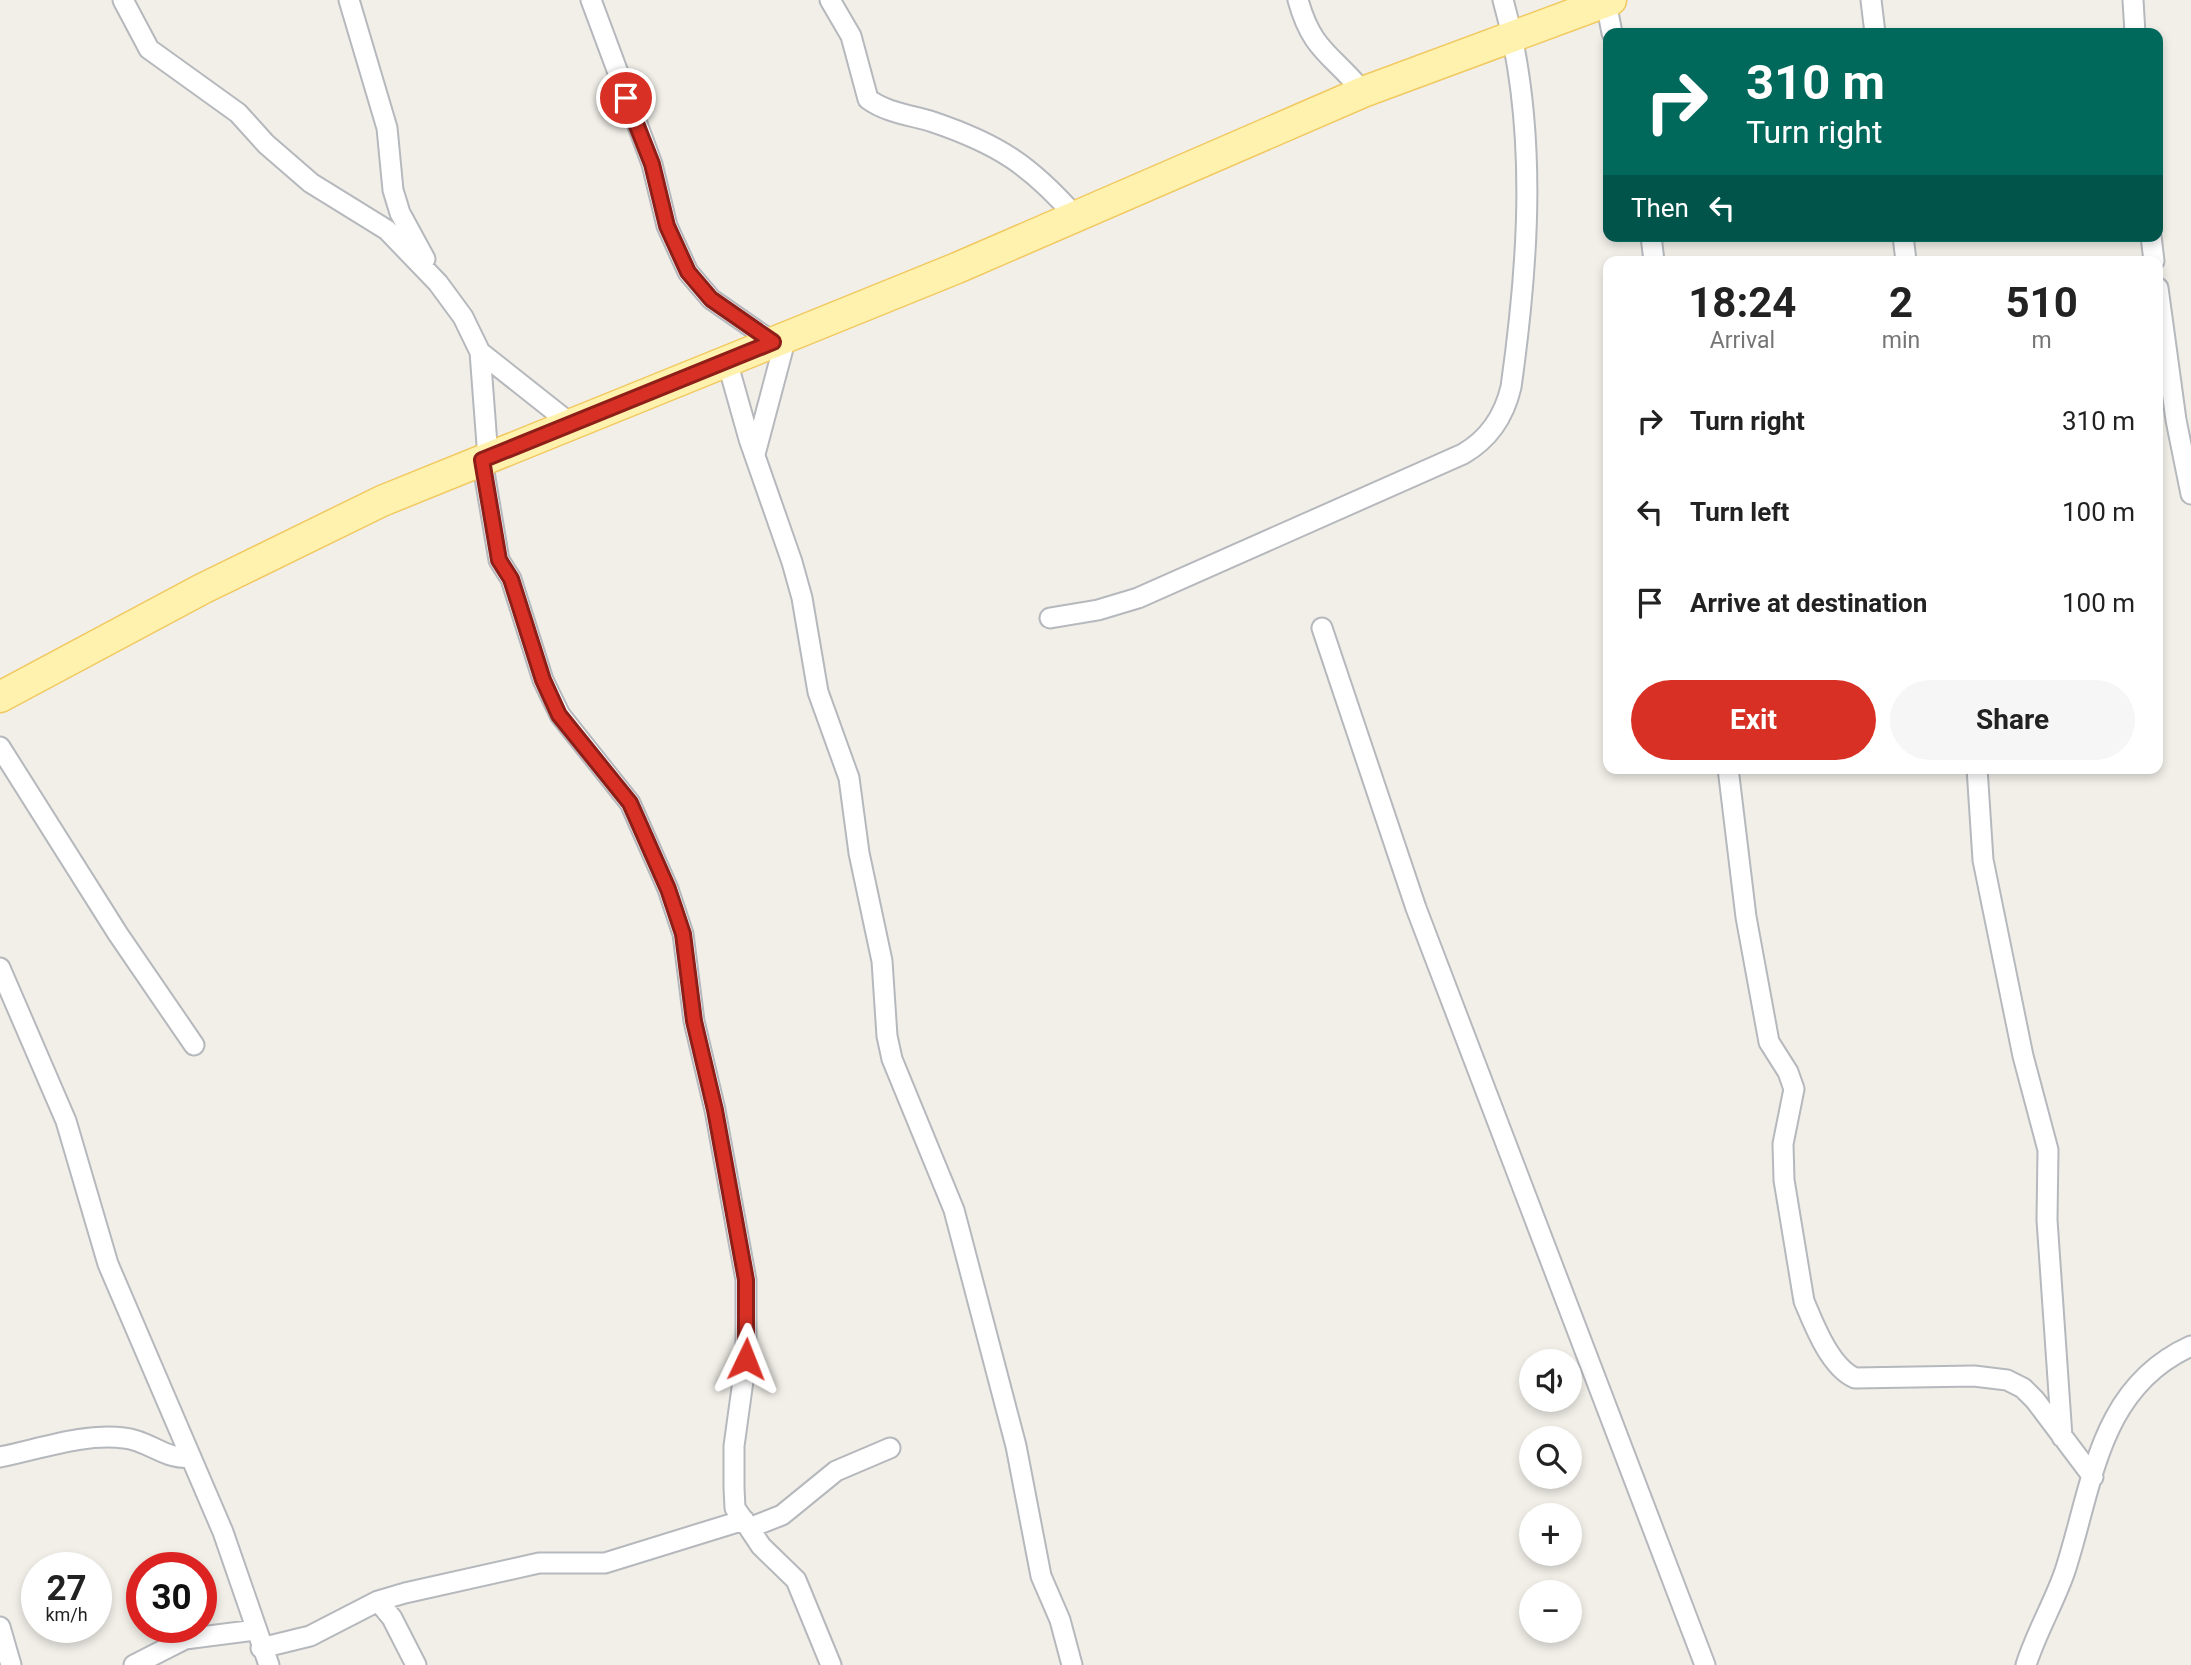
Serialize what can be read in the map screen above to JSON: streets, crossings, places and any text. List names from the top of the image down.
{
  "page": {
    "turn": ["310 m", "Turn right"],
    "then": "Then",
    "eta": [
      "18:24",
      "Arrival",
      "2",
      "min",
      "510",
      "m"
    ],
    "list": [
      {
        "name": "Turn right",
        "value": "310 m"
      },
      {
        "name": "Turn left",
        "value": "100 m"
      },
      {
        "name": "Arrive at destination",
        "value": "100 m"
      }
    ],
    "buttons": ["Exit", "Share"],
    "map_buttons": ["+", "−"],
    "speed": "27 km/h",
    "limit": "30"
  }
}
